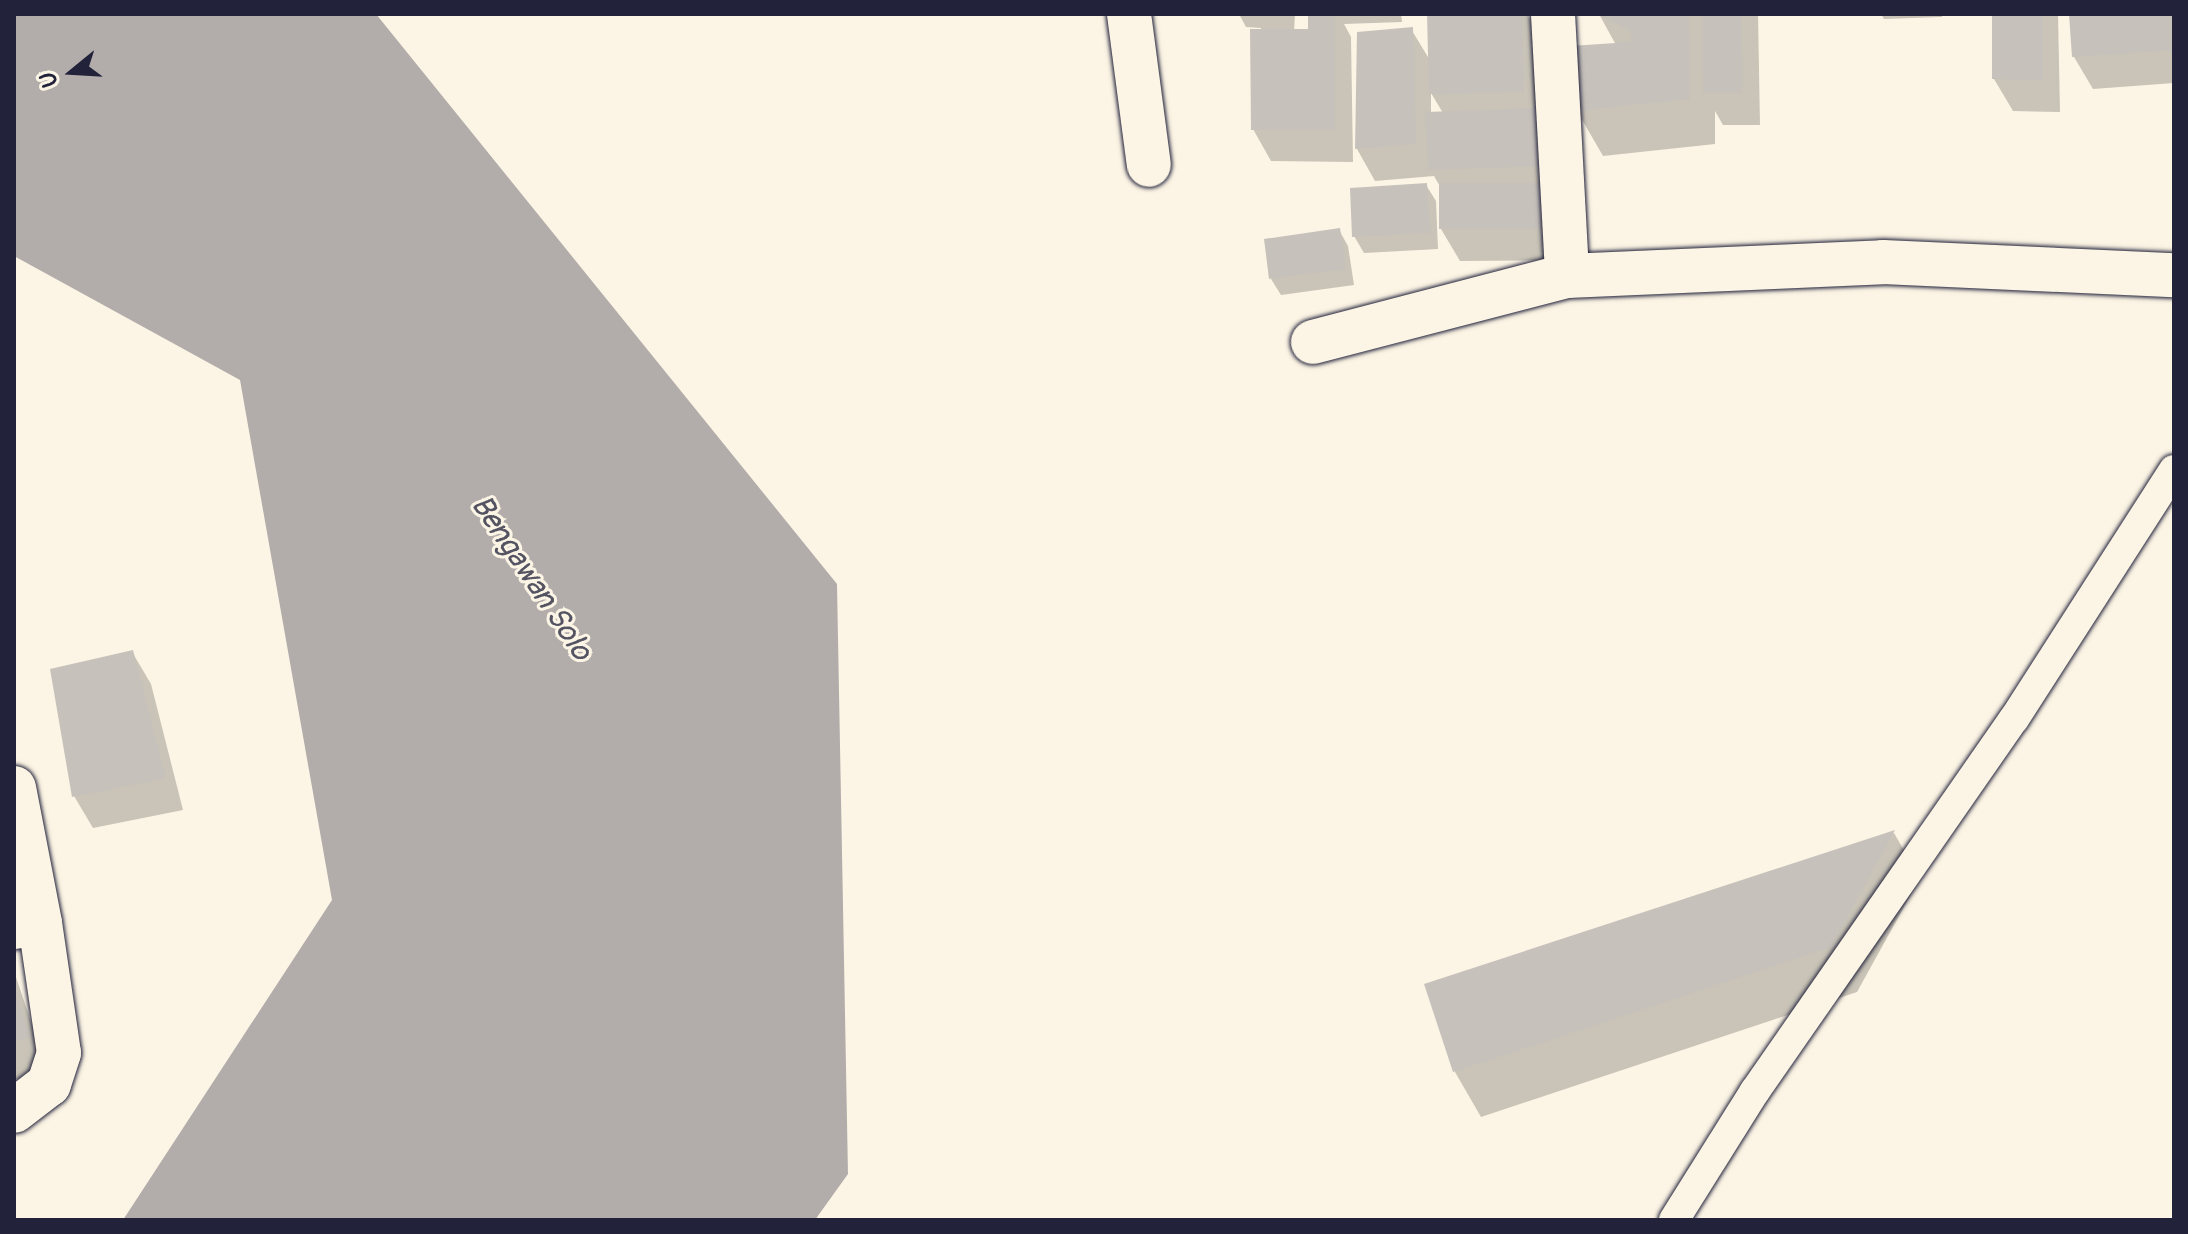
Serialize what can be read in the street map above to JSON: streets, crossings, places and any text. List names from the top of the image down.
{
  "water": ["Bengawan Solo"],
  "north": "left"
}
